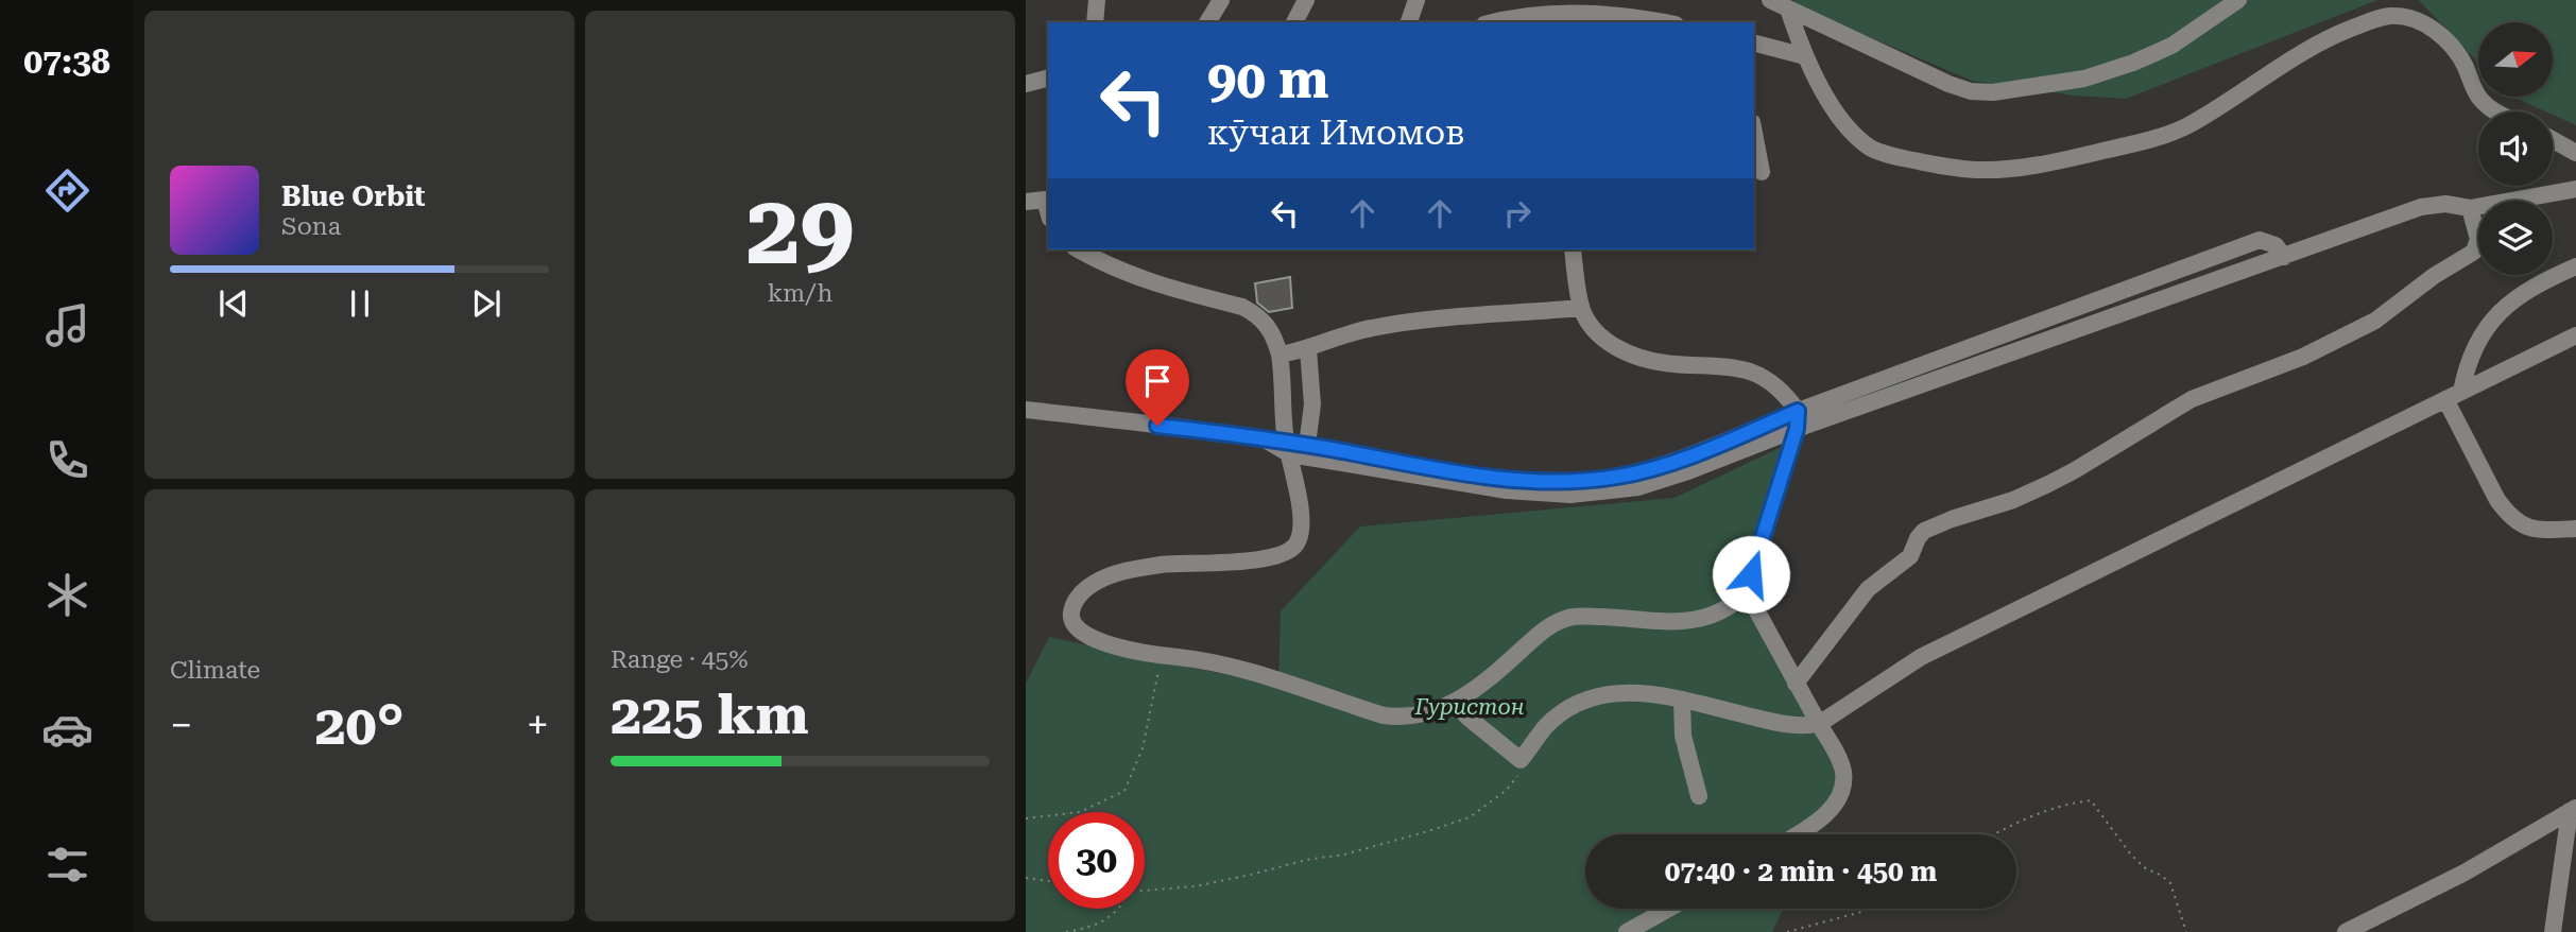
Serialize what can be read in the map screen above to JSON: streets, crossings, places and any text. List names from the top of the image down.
{
  "parks": ["Гуристон"],
  "north": "right",
  "page": {
    "tabs": "07:38",
    "tile": [
      ["29", "km/h"],
      "Climate",
      ["Range · 45%", "225 km"]
    ],
    "turn": ["90 m", "кӯчаи Имомов"],
    "song": ["Blue Orbit", "Sona"],
    "heat": ["−", "20°", "+"],
    "limit": "30",
    "trip": "07:40 · 2 min · 450 m"
  }
}
